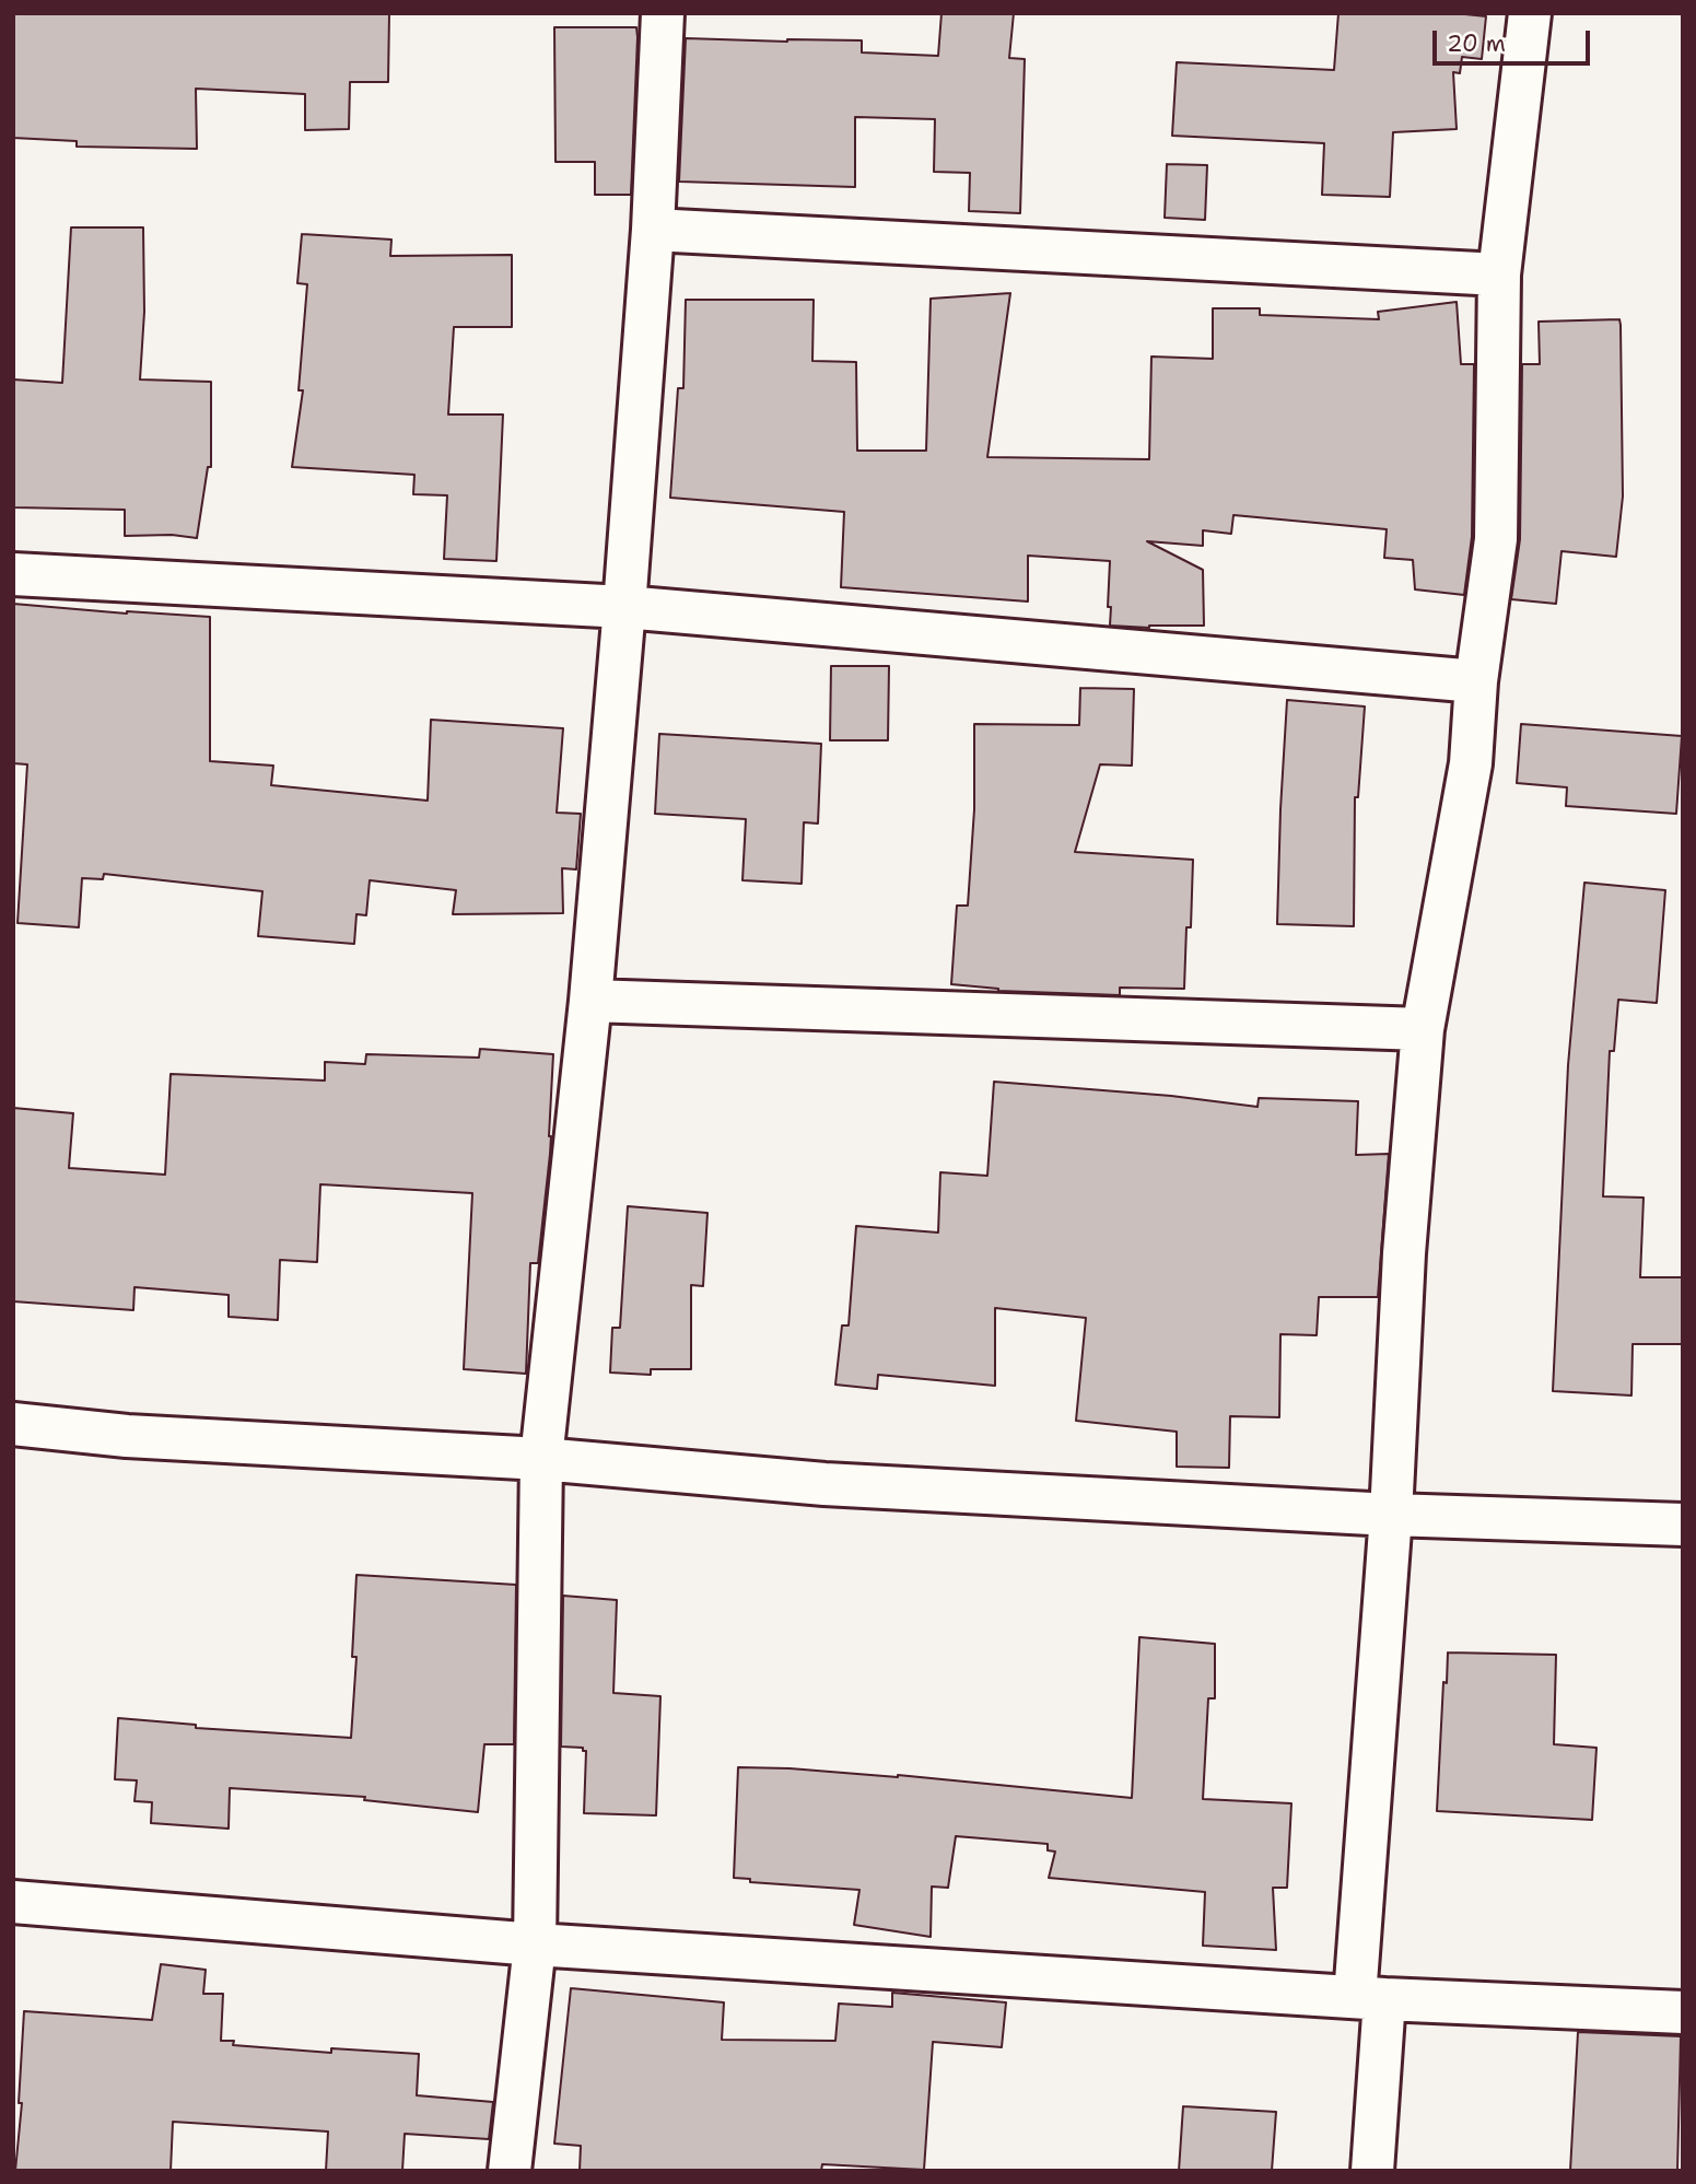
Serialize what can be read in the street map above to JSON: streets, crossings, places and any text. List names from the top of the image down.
{
  "scale_bar": "20 m"
}
